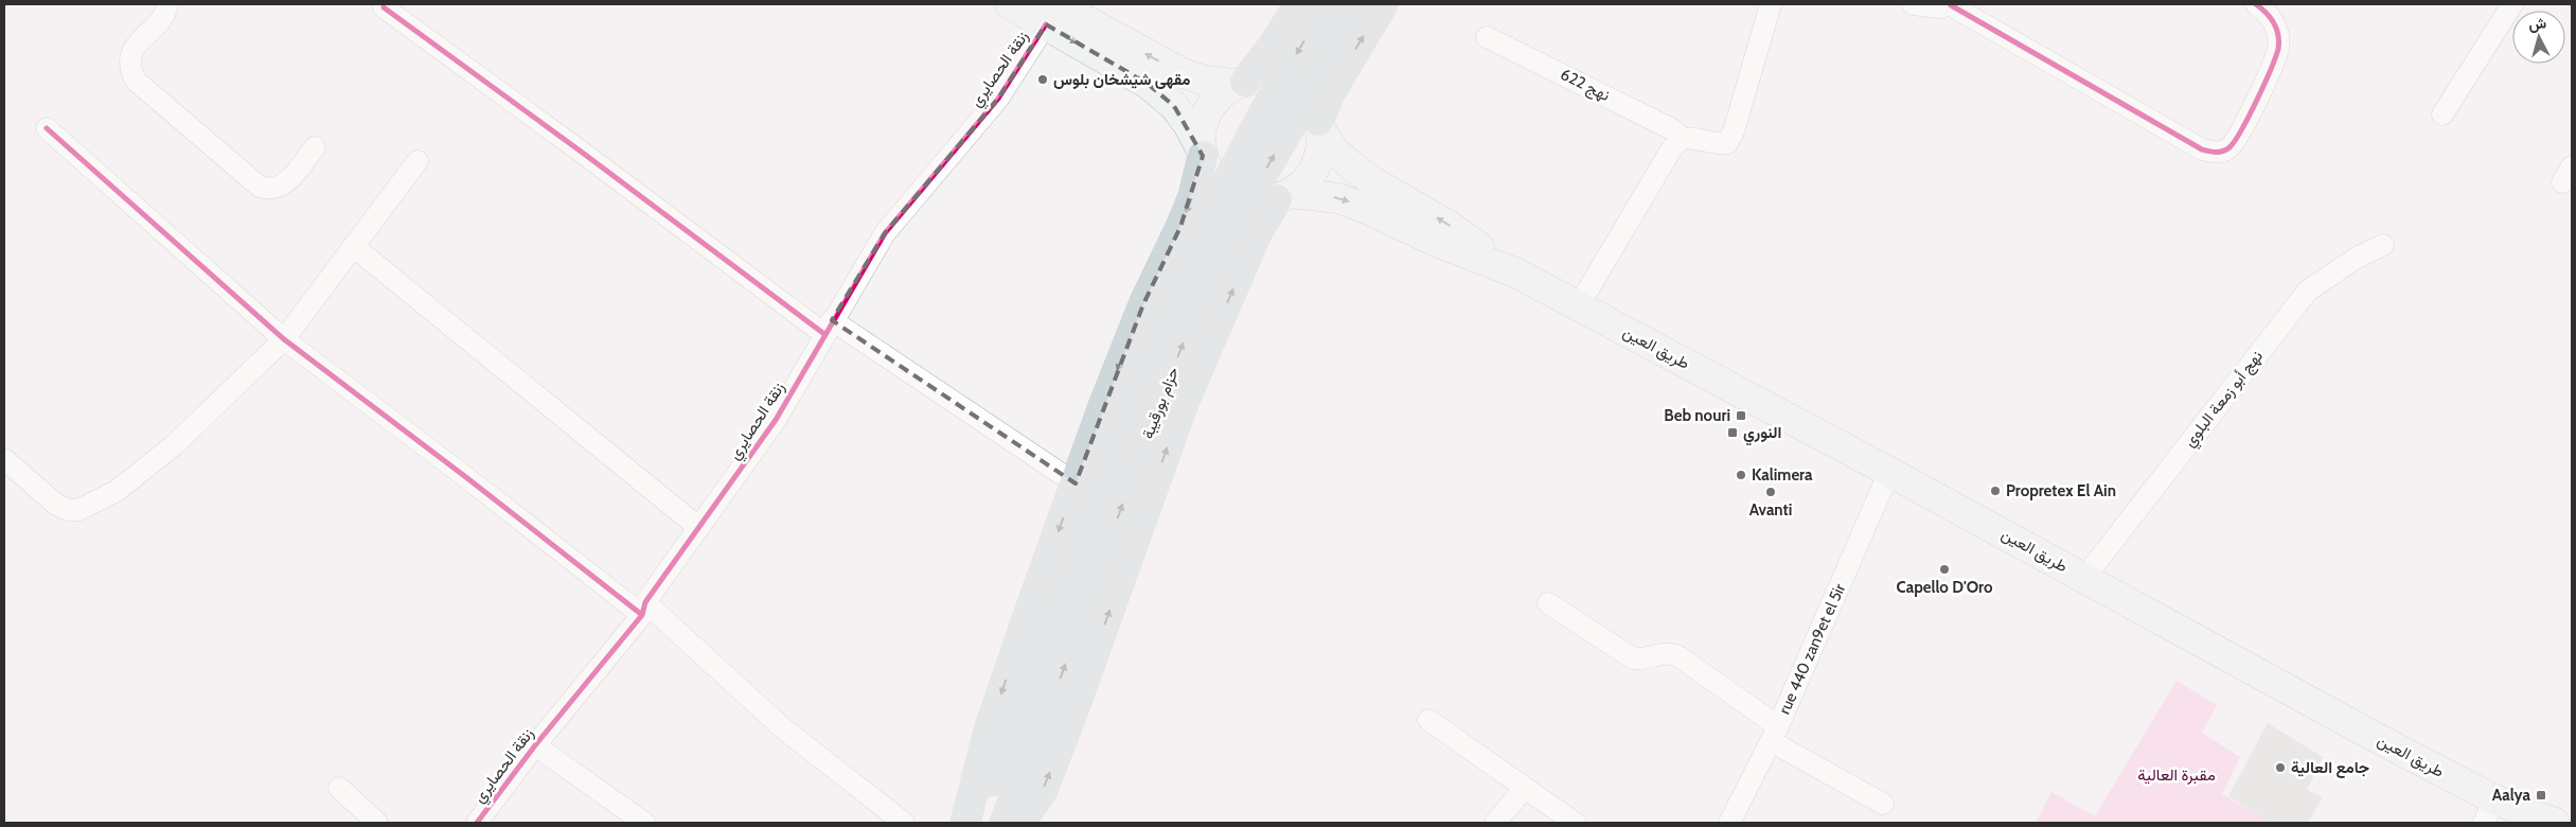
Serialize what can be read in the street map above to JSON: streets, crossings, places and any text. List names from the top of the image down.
{
  "streets": {
    "highway": ["حزام بورقيبة"],
    "main road": ["طريق العين"],
    "street": [
      "زنقة الحصايري",
      "نهج 622",
      "نهج أبو زمعة البلوي",
      "rue 440 zan9et el 5ir"
    ]
  },
  "crossings": [
    ["طريق العين", "نهج أبو زمعة البلوي"],
    ["طريق العين", "rue 440 zan9et el 5ir"]
  ],
  "parks": ["مقبرة العالية"],
  "places": {
    "other": [
      "مقهى شيشخان بلوس",
      "Kalimera",
      "Propretex El Ain",
      "Avanti",
      "Capello D'Oro",
      "جامع العالية"
    ],
    "transit": ["Beb nouri", "النوري", "Aalya"]
  },
  "north": "top"
}
